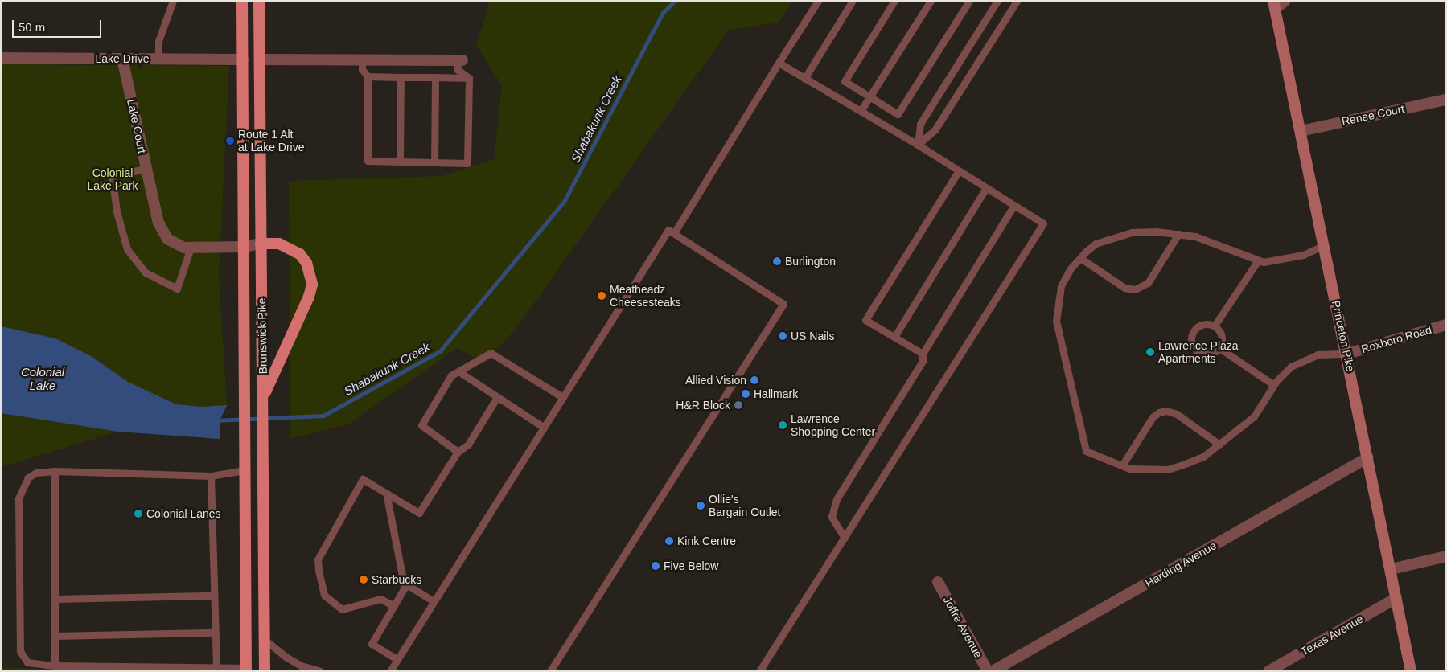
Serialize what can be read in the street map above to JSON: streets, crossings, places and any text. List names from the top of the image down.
{
  "streets": {
    "main road": ["Brunswick Pike", "Princeton Pike"],
    "street": [
      "Lake Drive",
      "Renee Court",
      "Lake Court",
      "Roxboro Road",
      "Harding Avenue",
      "Joffre Avenue",
      "Texas Avenue"
    ]
  },
  "crossings": [
    ["Lake Drive", "Lake Court"],
    ["Lake Drive", "Brunswick Pike"],
    ["Renee Court", "Princeton Pike"],
    ["Lake Court", "Brunswick Pike"],
    ["Princeton Pike", "Roxboro Road"],
    ["Princeton Pike", "Harding Avenue"],
    ["Princeton Pike", "Texas Avenue"]
  ],
  "water": ["Shabakunk Creek", "Colonial Lake"],
  "parks": ["Colonial Lake Park"],
  "places": [
    "Route 1 Alt at Lake Drive",
    "Burlington",
    "Meatheadz Cheesesteaks",
    "US Nails",
    "Lawrence Plaza Apartments",
    "Allied Vision",
    "Hallmark",
    "H&R Block",
    "Lawrence Shopping Center",
    "Ollie's Bargain Outlet",
    "Colonial Lanes",
    "Kink Centre",
    "Five Below",
    "Starbucks"
  ],
  "scale_bar": "50 m"
}
